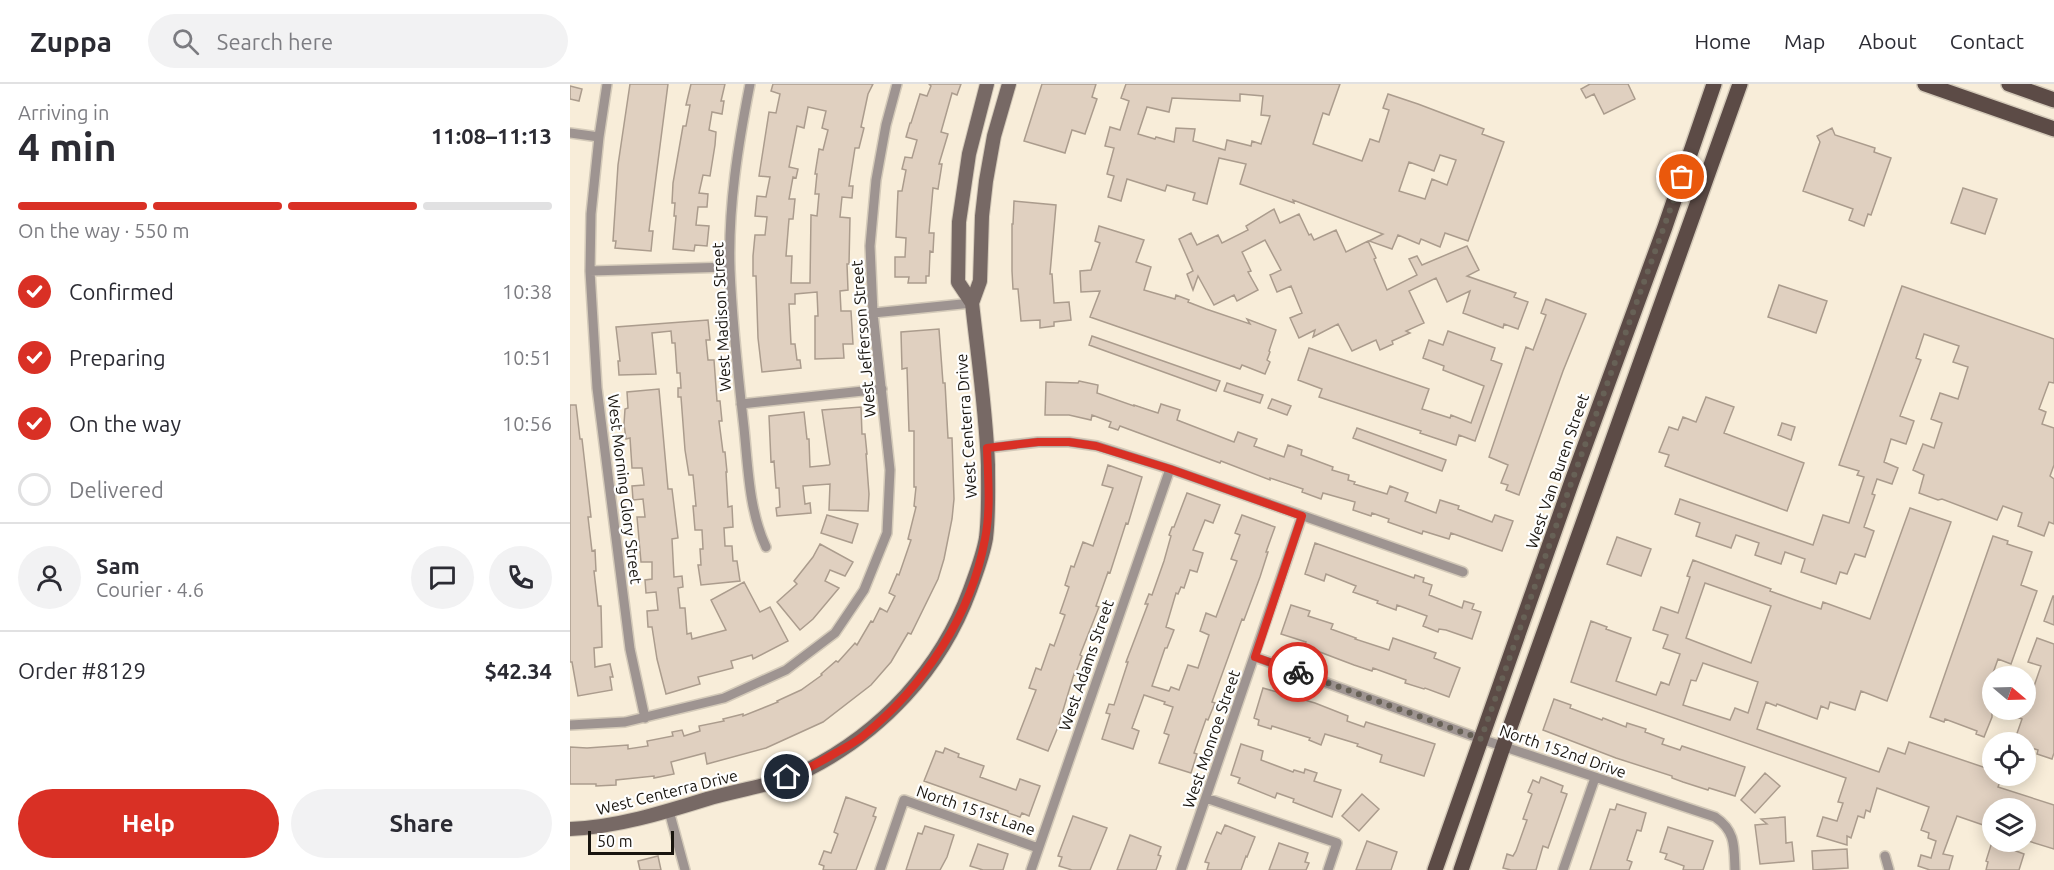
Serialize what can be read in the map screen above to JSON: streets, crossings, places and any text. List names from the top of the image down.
{
  "streets": {
    "main road": ["West Van Buren Street"],
    "street": [
      "West Madison Street",
      "West Jefferson Street",
      "West Centerra Drive",
      "West Morning Glory Street",
      "West Adams Street",
      "West Monroe Street",
      "North 152nd Drive",
      "North 151st Lane"
    ]
  },
  "crossings": [
    ["West Jefferson Street", "West Morning Glory Street"],
    ["West Van Buren Street", "North 152nd Drive"],
    ["West Adams Street", "North 151st Lane"],
    ["West Monroe Street", "North 152nd Drive"]
  ],
  "scale_bar": "50 m",
  "north": "right",
  "page": {
    "header": "Zuppa",
    "search": "Search here",
    "nav": [
      "Home",
      "Map",
      "About",
      "Contact"
    ],
    "heading": ["4 min", "Arriving in", "11:08–11:13"],
    "panel": [
      "Sam",
      "Courier · 4.6",
      "Order #8129",
      "$42.34"
    ],
    "bar": "On the way · 550 m",
    "list": [
      ["Confirmed", "10:38"],
      ["Preparing", "10:51"],
      ["On the way", "10:56"],
      "Delivered"
    ],
    "buttons": ["Help", "Share"],
    "scale": "50 m"
  }
}
